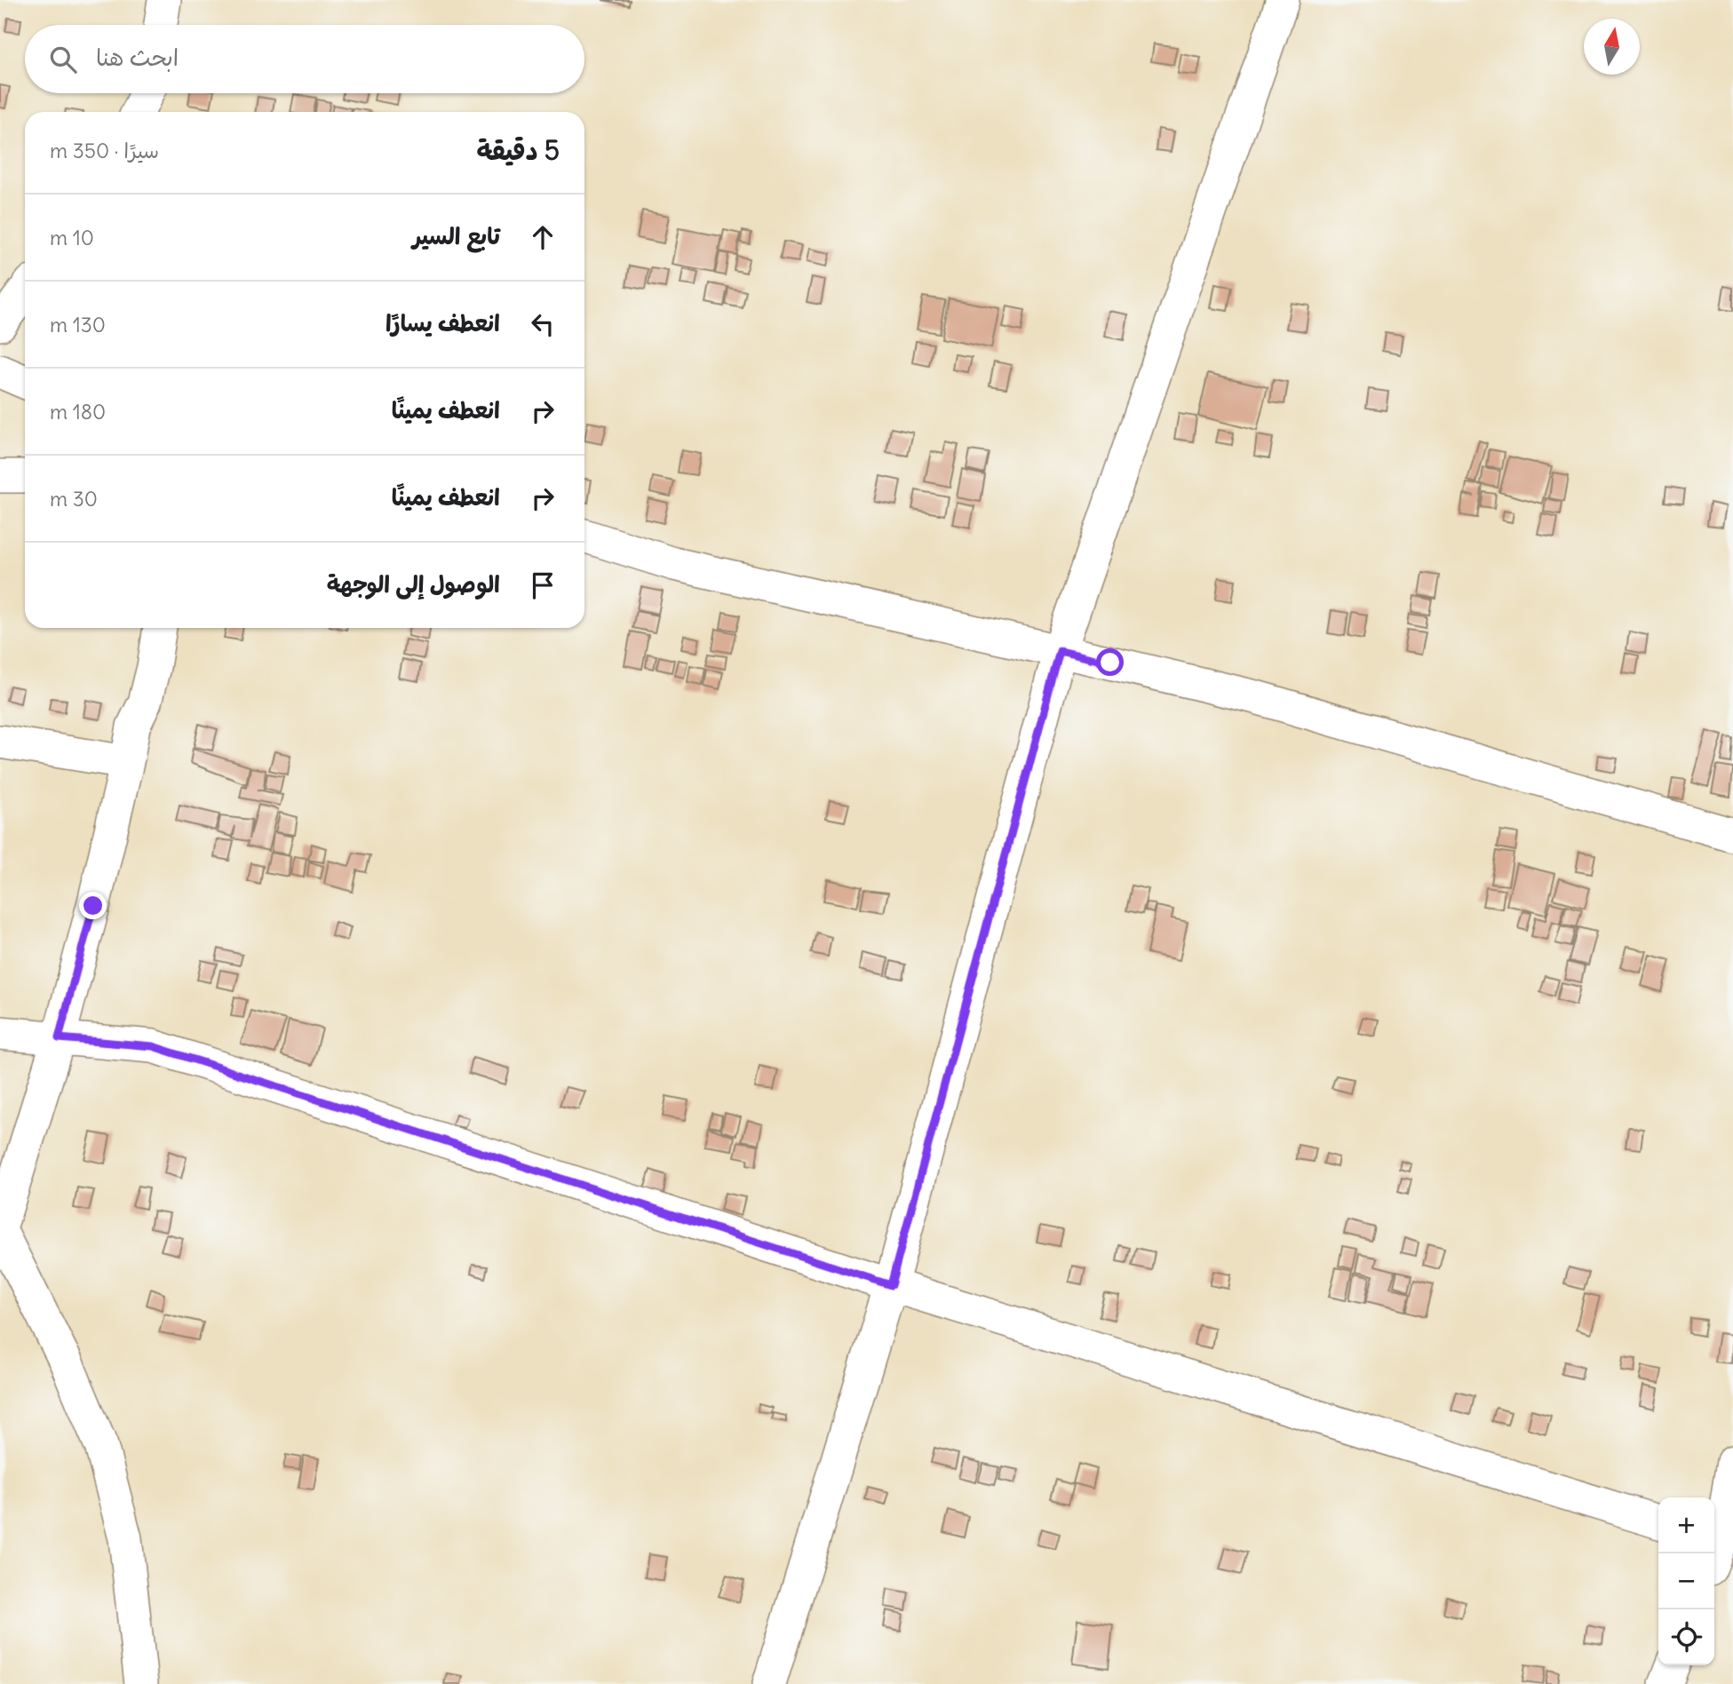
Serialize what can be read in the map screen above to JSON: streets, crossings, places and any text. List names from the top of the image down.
{
  "north": "top",
  "page": {
    "search": "ابحث هنا",
    "heading": ["5 دقيقة", "سيرًا · 350 m"],
    "list": [
      ["تابع السير", "10 m"],
      ["انعطف يسارًا", "130 m"],
      ["انعطف يمينًا", "180 m"],
      ["انعطف يمينًا", "30 m"],
      "الوصول إلى الوجهة"
    ],
    "map_buttons": ["+", "−"]
  }
}
